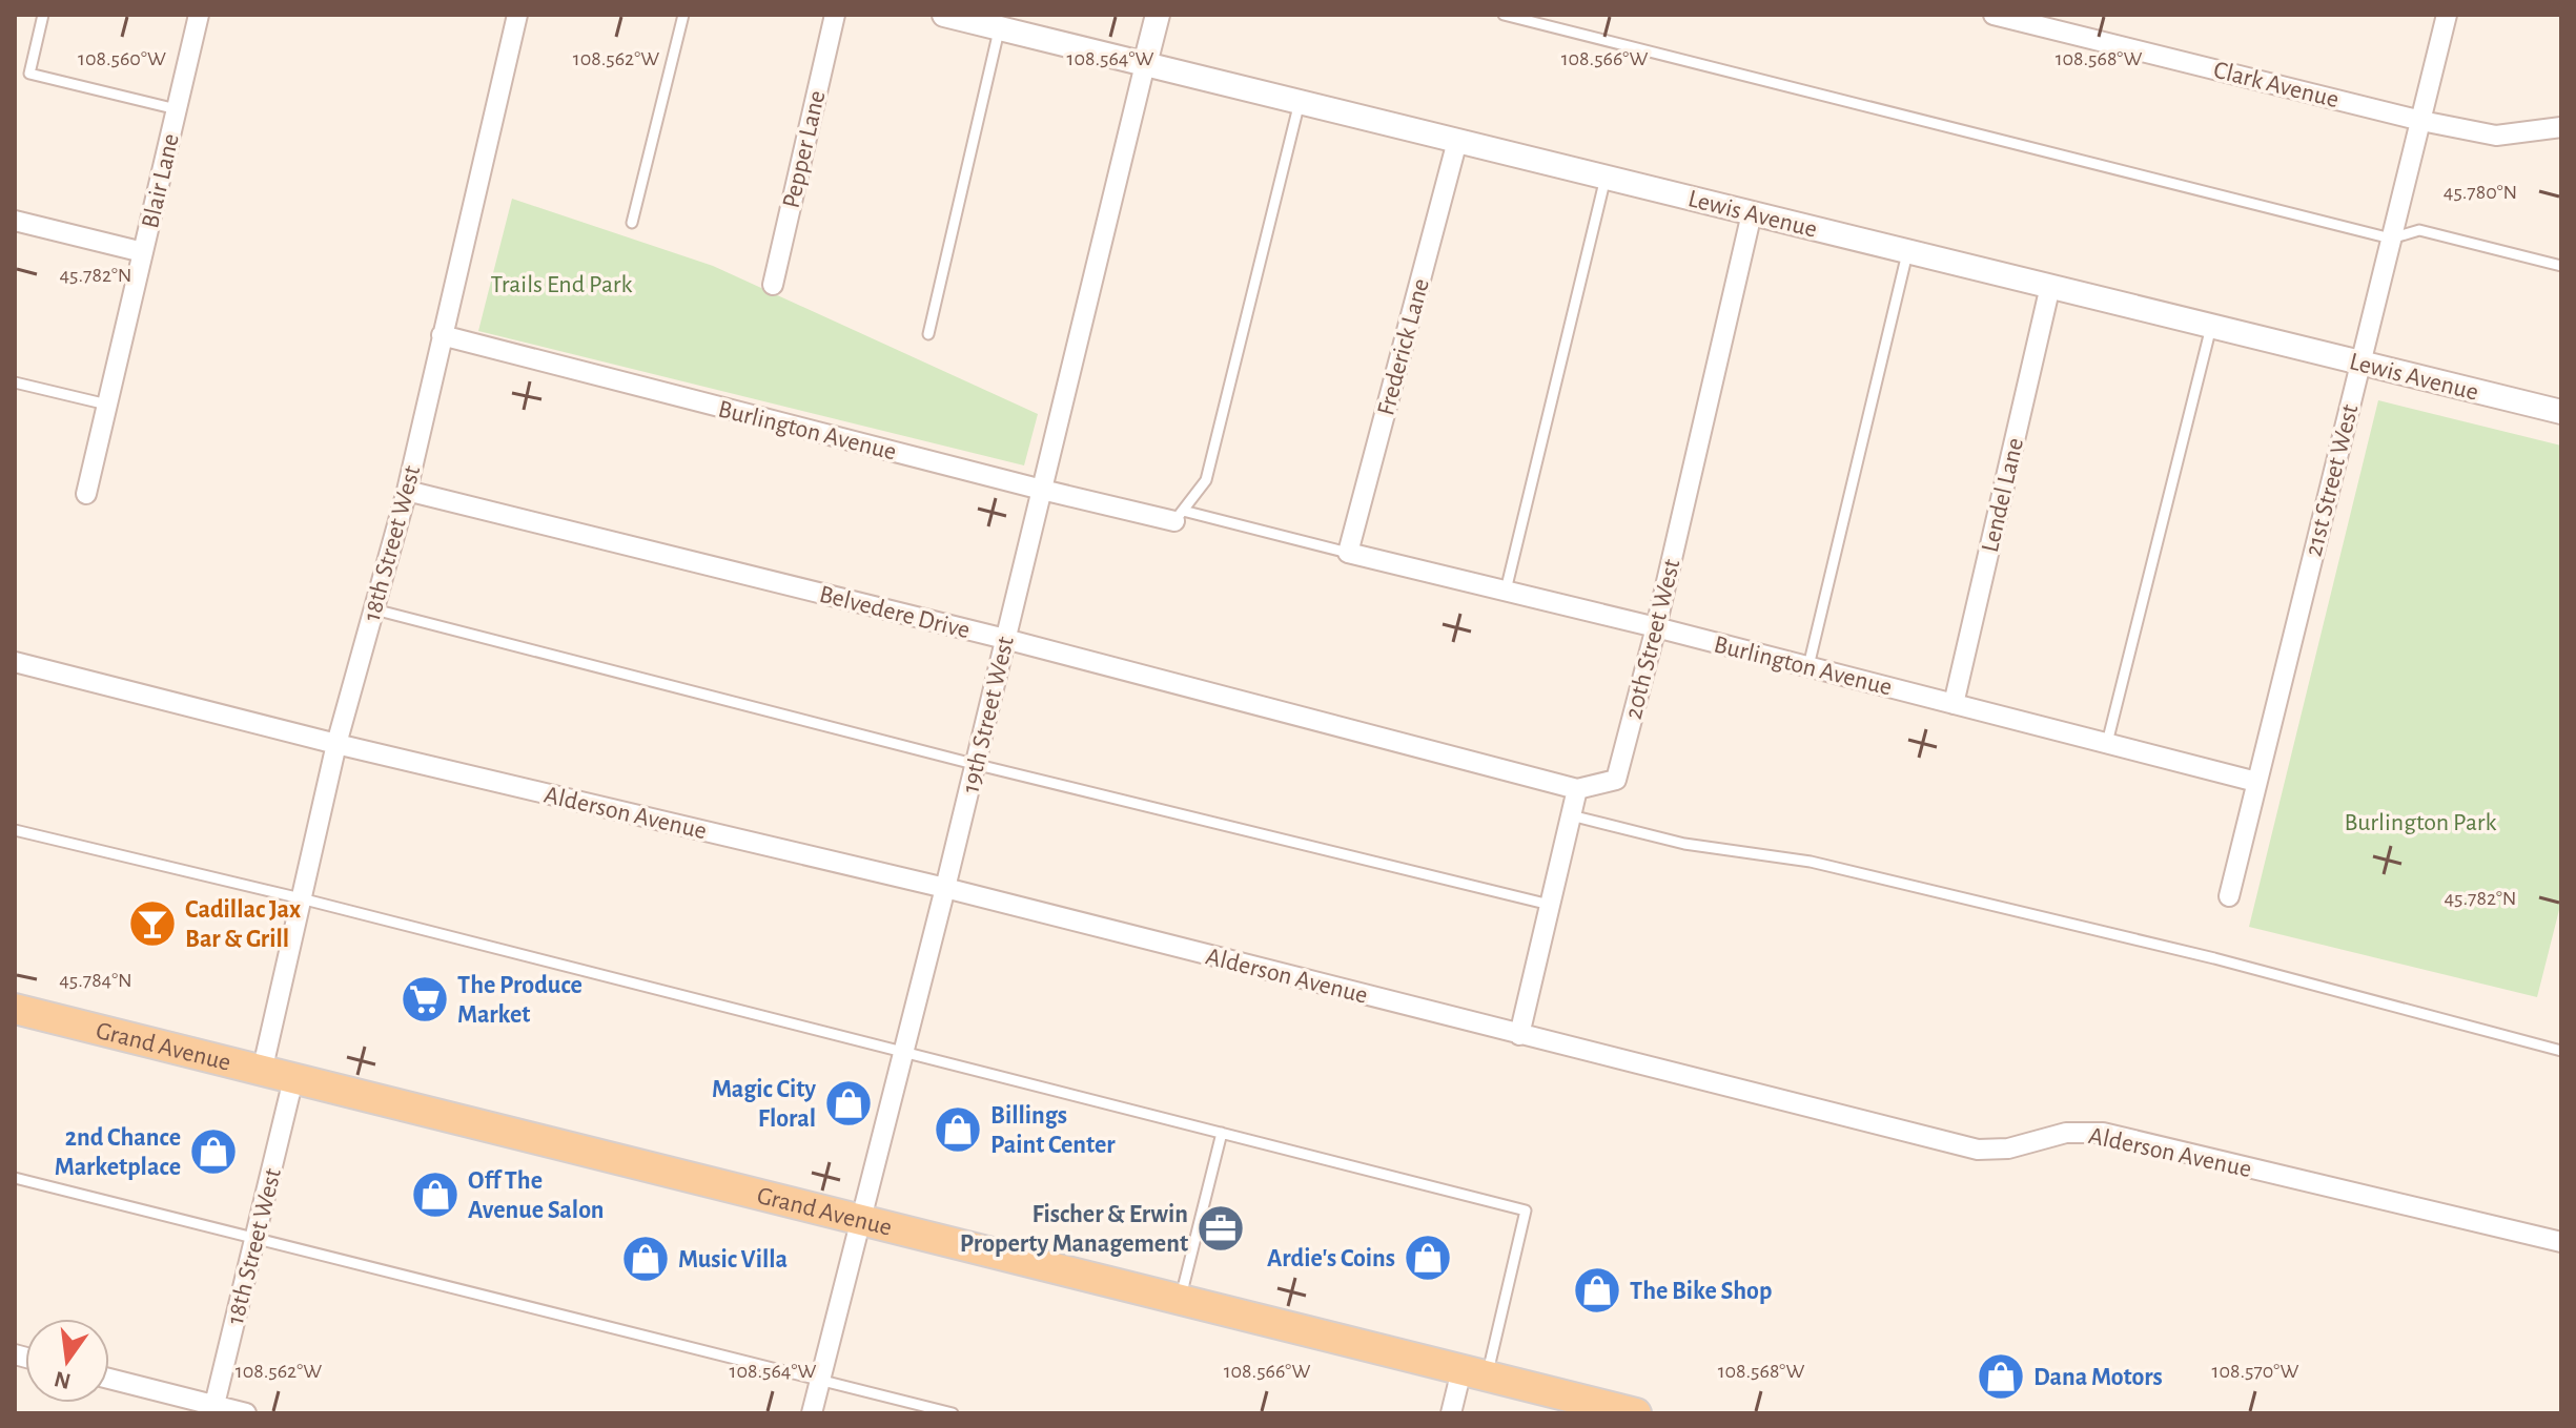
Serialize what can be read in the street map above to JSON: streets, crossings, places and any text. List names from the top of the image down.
{
  "streets": {
    "main road": ["Grand Avenue"],
    "street": [
      "Clark Avenue",
      "Pepper Lane",
      "Blair Lane",
      "Lewis Avenue",
      "Frederick Lane",
      "Burlington Avenue",
      "21st Street West",
      "Lendel Lane",
      "18th Street West",
      "Belvedere Drive",
      "20th Street West",
      "19th Street West",
      "Alderson Avenue"
    ]
  },
  "crossings": [
    ["Clark Avenue", "21st Street West"],
    ["Lewis Avenue", "Frederick Lane"],
    ["Lewis Avenue", "21st Street West"],
    ["Lewis Avenue", "Lendel Lane"],
    ["Lewis Avenue", "20th Street West"],
    ["Lewis Avenue", "19th Street West"],
    ["Frederick Lane", "Burlington Avenue"],
    ["Burlington Avenue", "21st Street West"],
    ["Burlington Avenue", "Lendel Lane"],
    ["Burlington Avenue", "18th Street West"],
    ["Burlington Avenue", "20th Street West"],
    ["Burlington Avenue", "19th Street West"],
    ["18th Street West", "Belvedere Drive"],
    ["18th Street West", "Alderson Avenue"],
    ["18th Street West", "Grand Avenue"],
    ["Belvedere Drive", "20th Street West"],
    ["Belvedere Drive", "19th Street West"],
    ["19th Street West", "Alderson Avenue"],
    ["19th Street West", "Grand Avenue"]
  ],
  "parks": ["Trails End Park", "Burlington Park"],
  "places": {
    "bar": ["Cadillac Jax Bar & Grill"],
    "supermarket": ["The Produce Market"],
    "shop": [
      "Magic City Floral",
      "Billings Paint Center",
      "2nd Chance Marketplace",
      "Off The Avenue Salon",
      "Ardie's Coins",
      "Music Villa",
      "The Bike Shop",
      "Dana Motors"
    ],
    "office": ["Fischer & Erwin Property Management"]
  },
  "north": "bottom",
  "coordinates": [
    "108.560°W",
    "108.562°W",
    "108.564°W",
    "108.566°W",
    "108.568°W",
    "45.780°N",
    "45.782°N",
    "45.784°N",
    "108.570°W"
  ]
}
